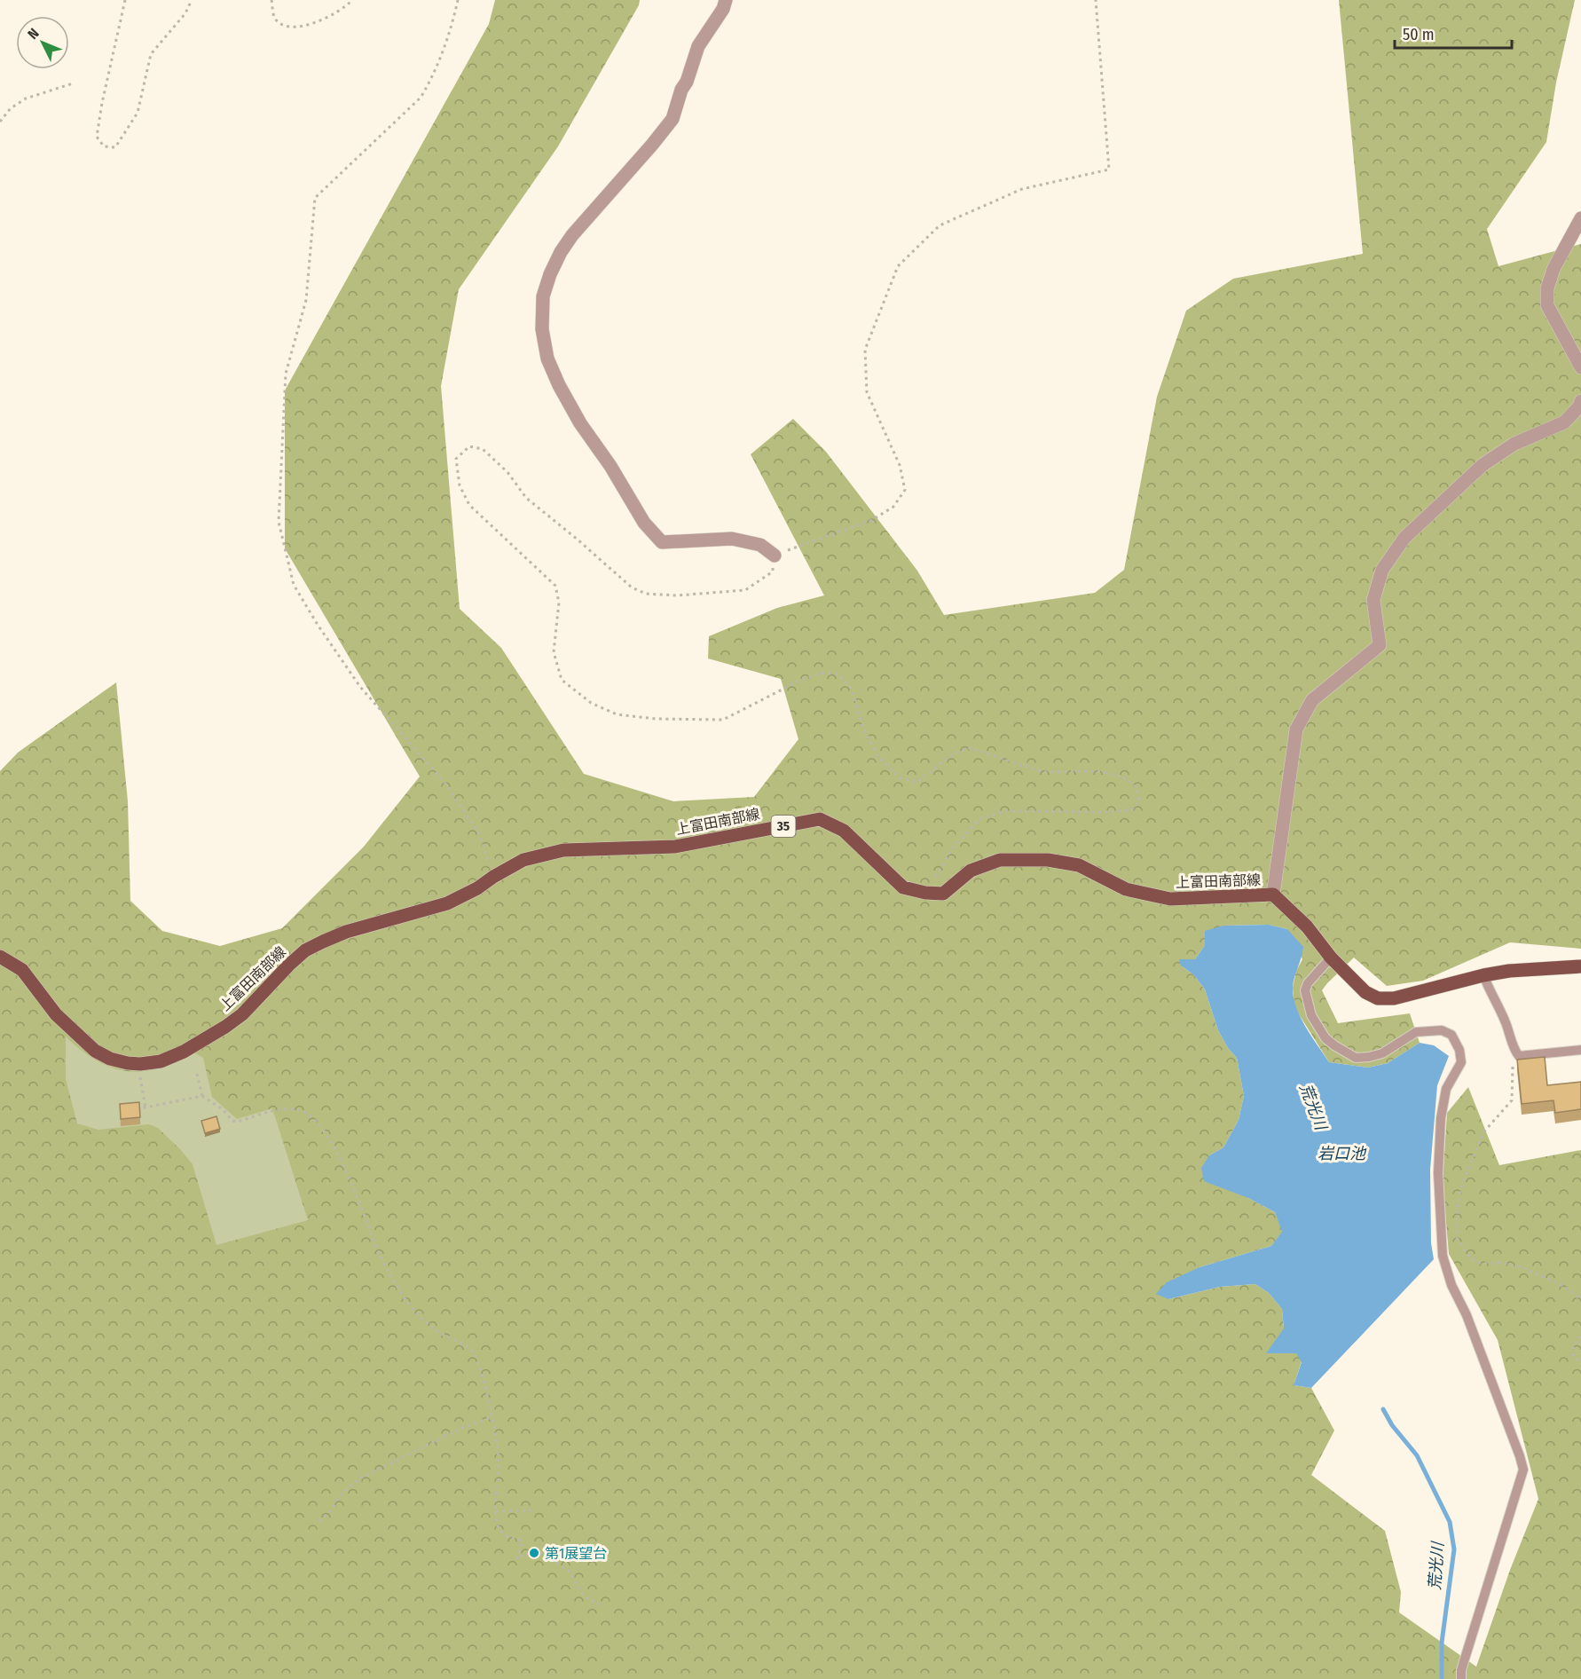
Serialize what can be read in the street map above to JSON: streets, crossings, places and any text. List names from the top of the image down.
{
  "streets": {
    "main road": ["上富田南部線", "35"]
  },
  "water": ["荒光川", "岩口池"],
  "places": ["第1展望台"],
  "scale_bar": "50 m",
  "north": "top left"
}
